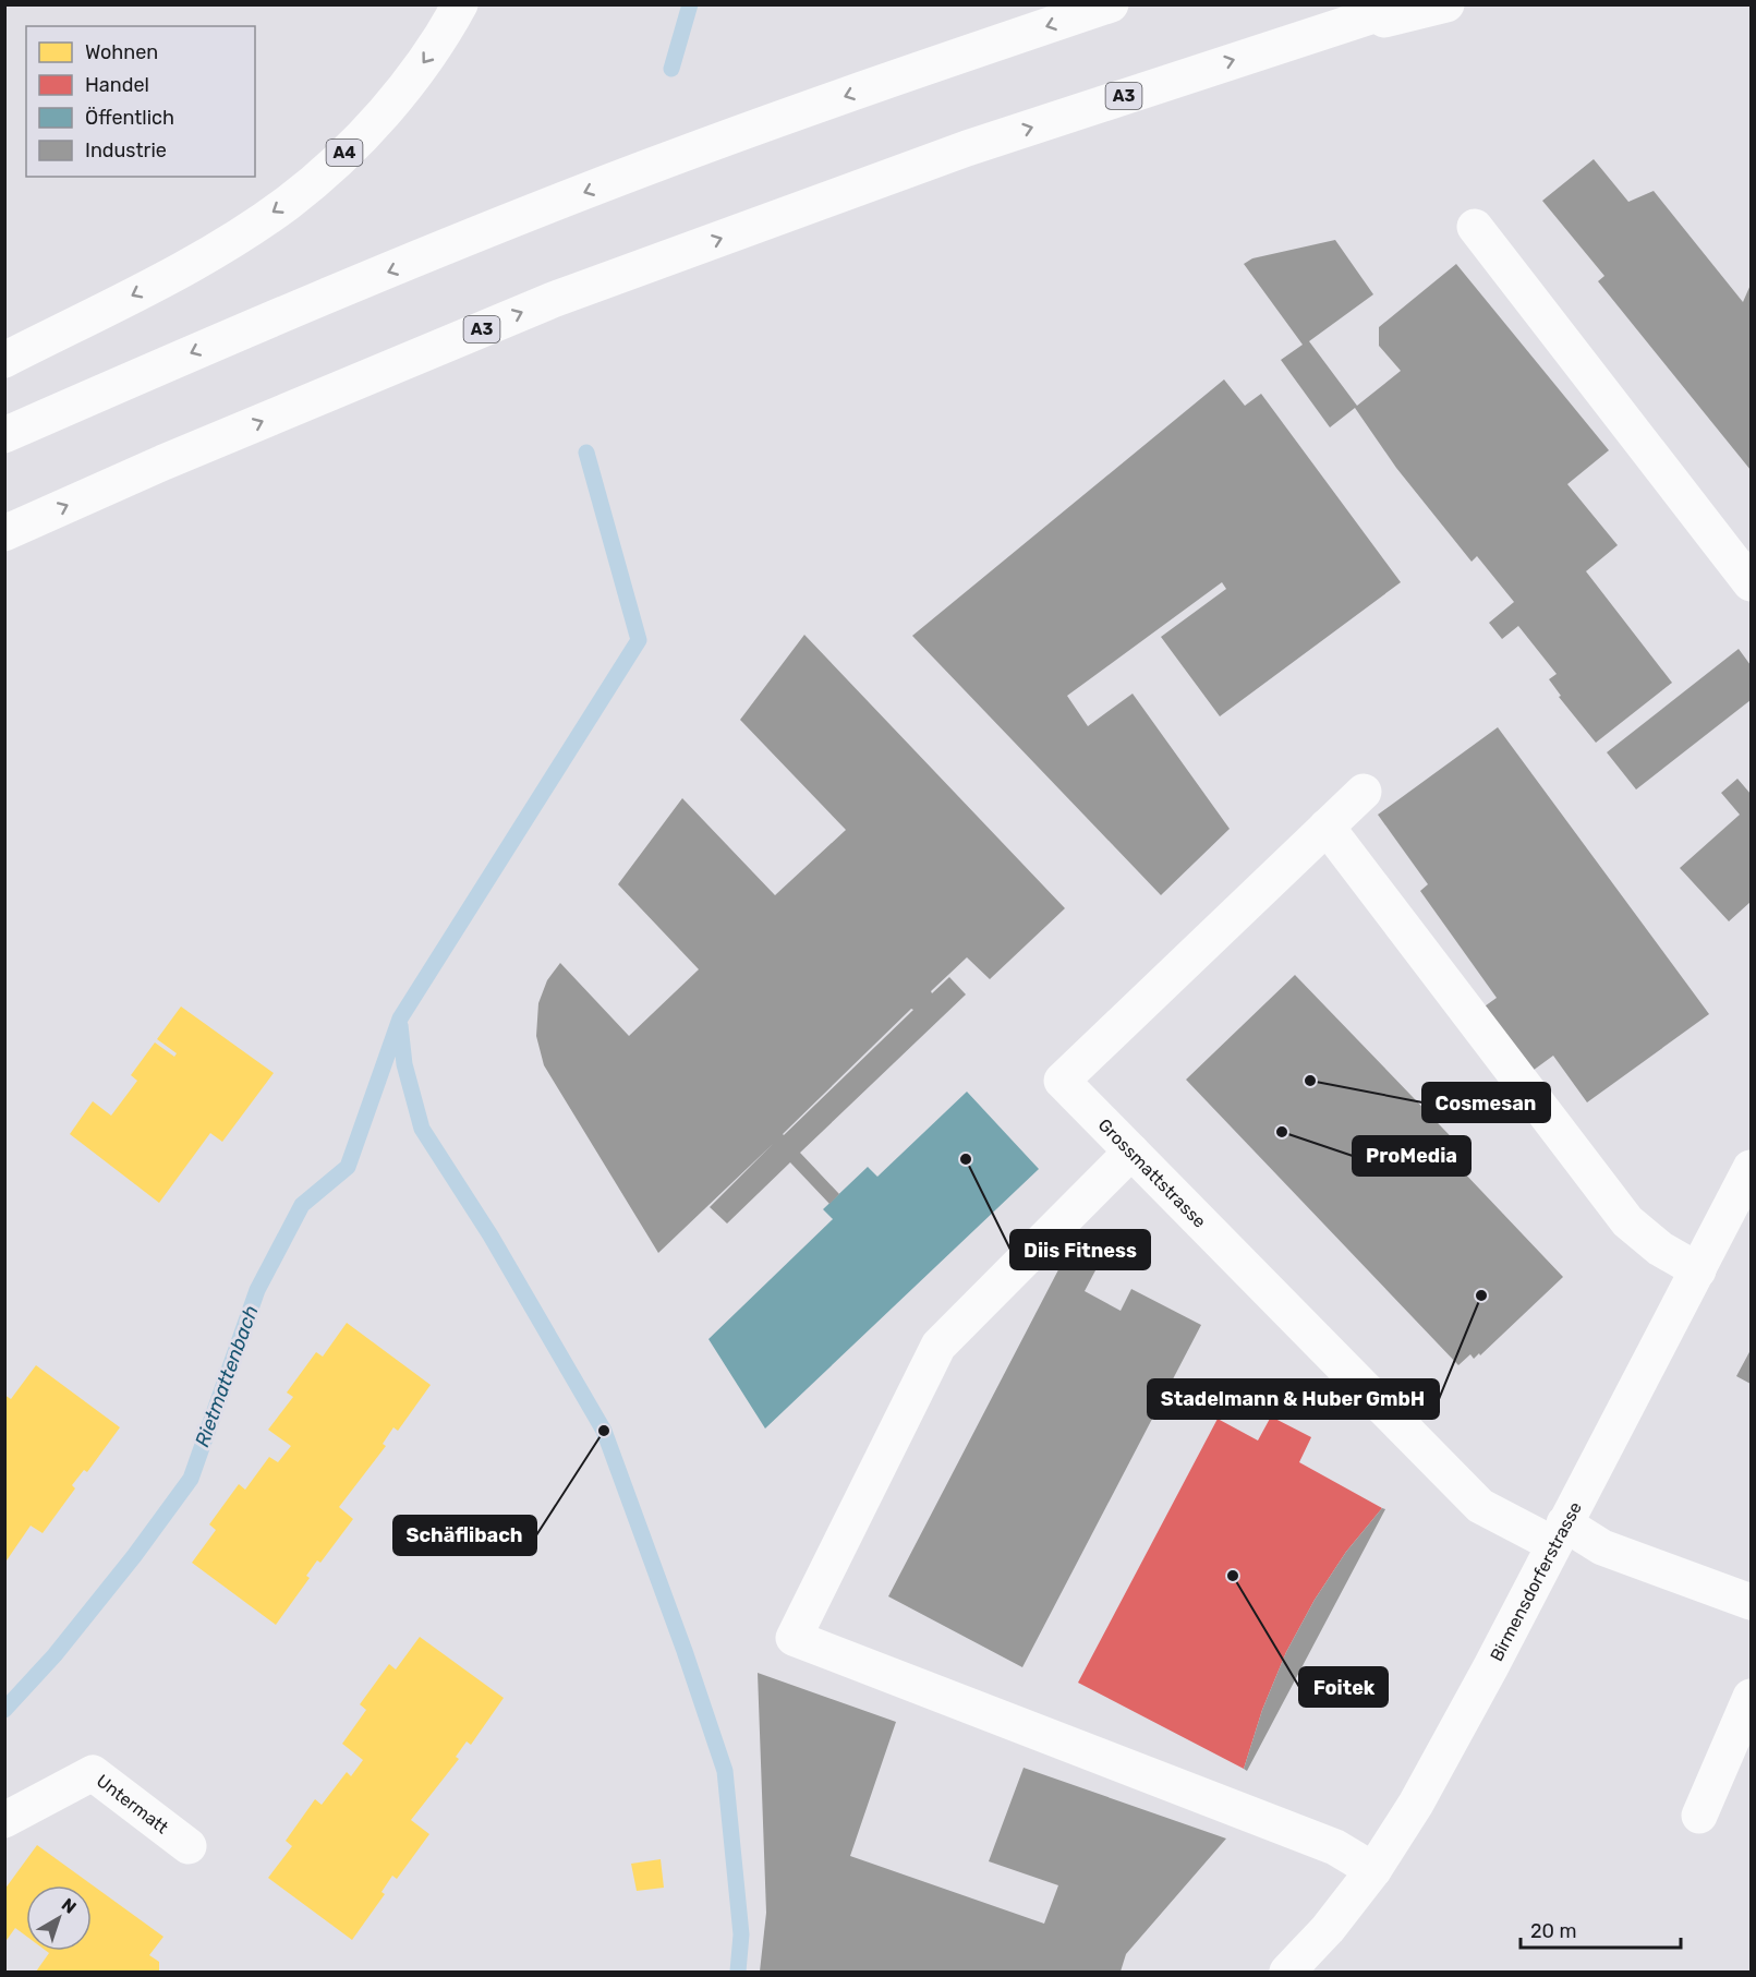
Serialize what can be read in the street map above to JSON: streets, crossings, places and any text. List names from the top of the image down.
{
  "streets": {
    "main road": [
      "A3",
      "A4",
      "Grossmattstrasse",
      "Birmensdorferstrasse",
      "Untermatt"
    ]
  },
  "crossings": [
    ["Grossmattstrasse", "Birmensdorferstrasse"]
  ],
  "water": ["Rietmattenbach"],
  "places": [
    "Cosmesan",
    "ProMedia",
    "Diis Fitness",
    "Stadelmann & Huber GmbH",
    "Schäflibach",
    "Foitek"
  ],
  "legend": [
    "Wohnen",
    "Handel",
    "Öffentlich",
    "Industrie"
  ],
  "scale_bar": "20 m",
  "north": "top right"
}
